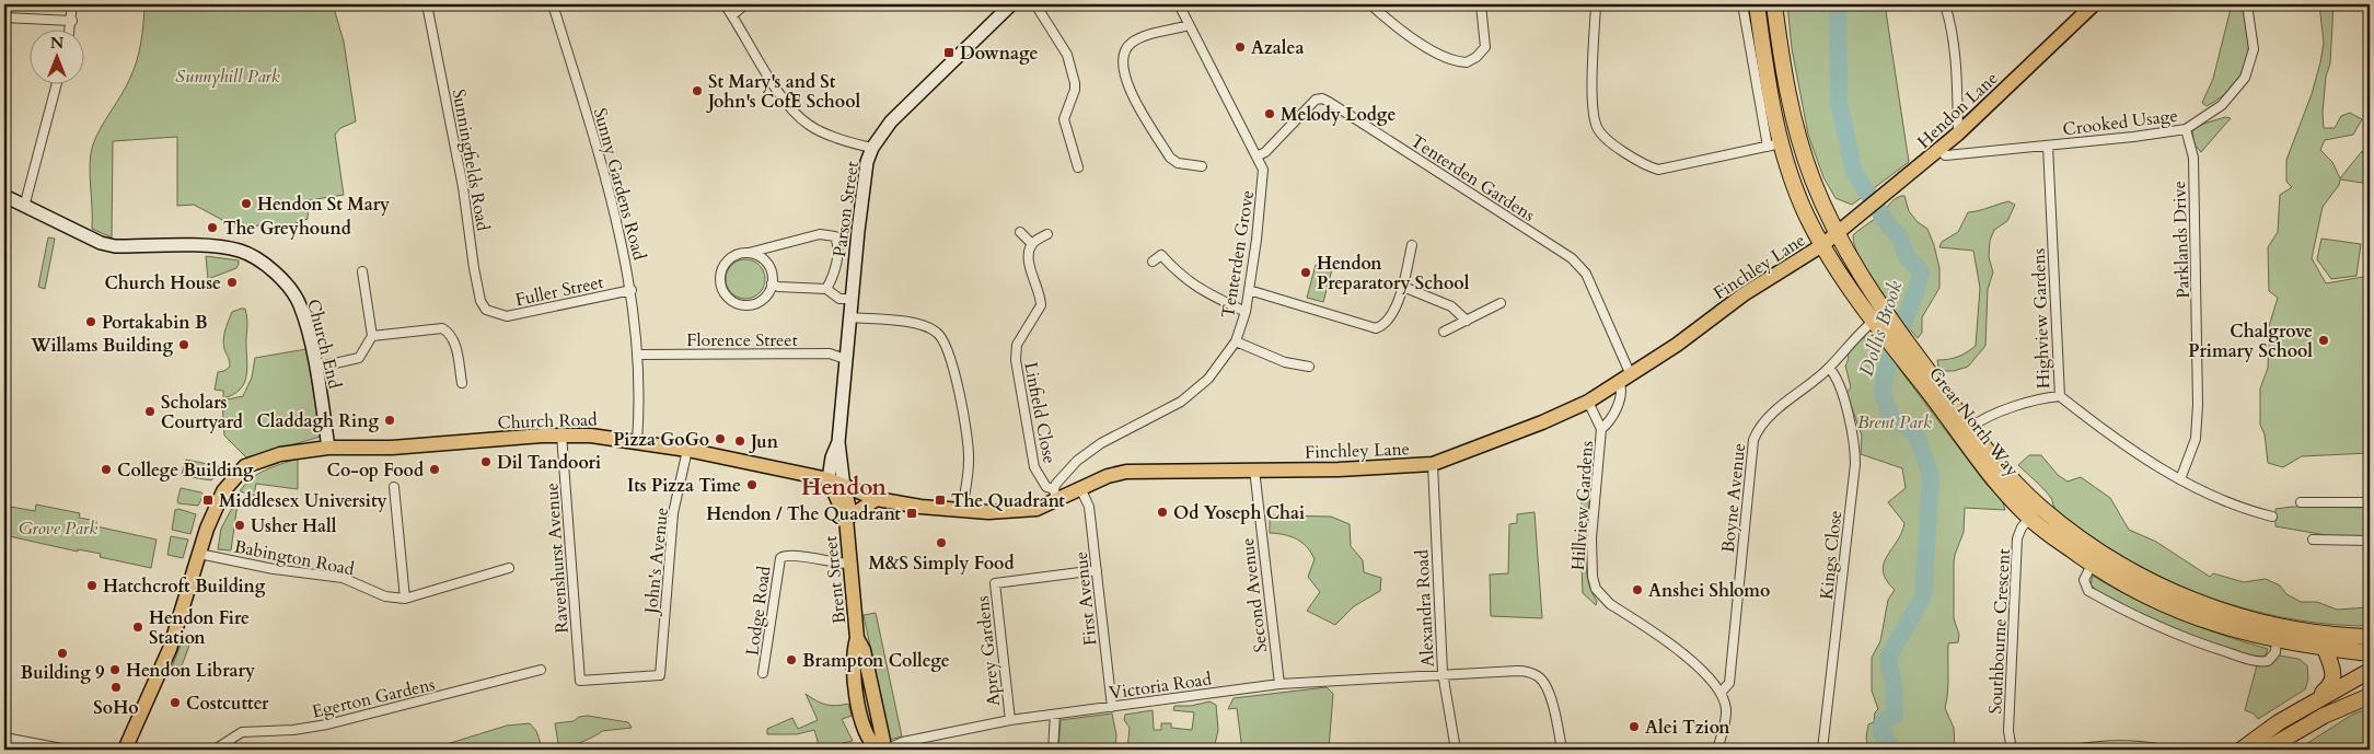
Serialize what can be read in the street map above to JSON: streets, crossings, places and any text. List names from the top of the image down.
{
  "streets": {
    "highway": ["Great North Way"],
    "main road": [
      "Hendon Lane",
      "Parson Street",
      "Finchley Lane",
      "Church End",
      "Church Road",
      "Brent Street"
    ],
    "street": [
      "Crooked Usage",
      "Sunningfields Road",
      "Tenterden Gardens",
      "Sunny Gardens Road",
      "Parklands Drive",
      "Tenterden Grove",
      "Fuller Street",
      "Highview Gardens",
      "Florence Street",
      "Linfield Close",
      "Boyne Avenue",
      "Hillview Gardens",
      "Kings Close",
      "Babington Road",
      "Ravenshurst Avenue",
      "John's Avenue",
      "Second Avenue",
      "First Avenue",
      "Alexandra Road",
      "Lodge Road",
      "Southbourne Crescent",
      "Aprey Gardens",
      "Victoria Road",
      "Egerton Gardens"
    ]
  },
  "crossings": [
    ["Hendon Lane", "Crooked Usage"],
    ["Hendon Lane", "Finchley Lane"],
    ["Hendon Lane", "Great North Way"],
    ["Crooked Usage", "Parklands Drive"],
    ["Crooked Usage", "Highview Gardens"],
    ["Sunningfields Road", "Fuller Street"],
    ["Tenterden Gardens", "Tenterden Grove"],
    ["Tenterden Gardens", "Finchley Lane"],
    ["Tenterden Gardens", "Hillview Gardens"],
    ["Sunny Gardens Road", "Fuller Street"],
    ["Sunny Gardens Road", "Florence Street"],
    ["Sunny Gardens Road", "Church Road"],
    ["Parson Street", "Finchley Lane"],
    ["Parson Street", "Florence Street"],
    ["Parson Street", "Church Road"],
    ["Parson Street", "Brent Street"],
    ["Tenterden Grove", "Finchley Lane"],
    ["Tenterden Grove", "Linfield Close"],
    ["Finchley Lane", "Linfield Close"],
    ["Finchley Lane", "Church Road"],
    ["Finchley Lane", "Great North Way"],
    ["Finchley Lane", "Hillview Gardens"],
    ["Finchley Lane", "Brent Street"],
    ["Finchley Lane", "Second Avenue"],
    ["Finchley Lane", "First Avenue"],
    ["Finchley Lane", "Alexandra Road"],
    ["Highview Gardens", "Great North Way"],
    ["Church End", "Church Road"],
    ["Church Road", "Babington Road"],
    ["Church Road", "Ravenshurst Avenue"],
    ["Church Road", "John's Avenue"],
    ["Church Road", "Brent Street"],
    ["Great North Way", "Boyne Avenue"],
    ["Great North Way", "Southbourne Crescent"],
    ["Boyne Avenue", "Hillview Gardens"],
    ["Boyne Avenue", "Kings Close"],
    ["Ravenshurst Avenue", "John's Avenue"],
    ["Brent Street", "Lodge Road"],
    ["Second Avenue", "Victoria Road"],
    ["First Avenue", "Aprey Gardens"],
    ["First Avenue", "Victoria Road"],
    ["Alexandra Road", "Victoria Road"],
    ["Aprey Gardens", "Victoria Road"]
  ],
  "districts": ["Hendon"],
  "water": ["Dollis Brook"],
  "parks": ["Sunnyhill Park", "Brent Park", "Grove Park"],
  "places": {
    "other": [
      "Azalea",
      "St Mary's and St John's CofE School",
      "Melody Lodge",
      "Hendon St Mary",
      "The Greyhound",
      "Hendon Preparatory School",
      "Church House",
      "Portakabin B",
      "Chalgrove Primary School",
      "Willams Building",
      "Scholars Courtyard",
      "Claddagh Ring",
      "Pizza GoGo",
      "Jun",
      "Dil Tandoori",
      "College Building",
      "Co-op Food",
      "Its Pizza Time",
      "Od Yoseph Chai",
      "Usher Hall",
      "M&S Simply Food",
      "Hatchcroft Building",
      "Anshei Shlomo",
      "Hendon Fire Station",
      "Building 9",
      "Brampton College",
      "Hendon Library",
      "SoHo",
      "Costcutter",
      "Alei Tzion"
    ],
    "transit": [
      "Downage",
      "Middlesex University",
      "The Quadrant",
      "Hendon / The Quadrant"
    ]
  },
  "north": "top"
}
